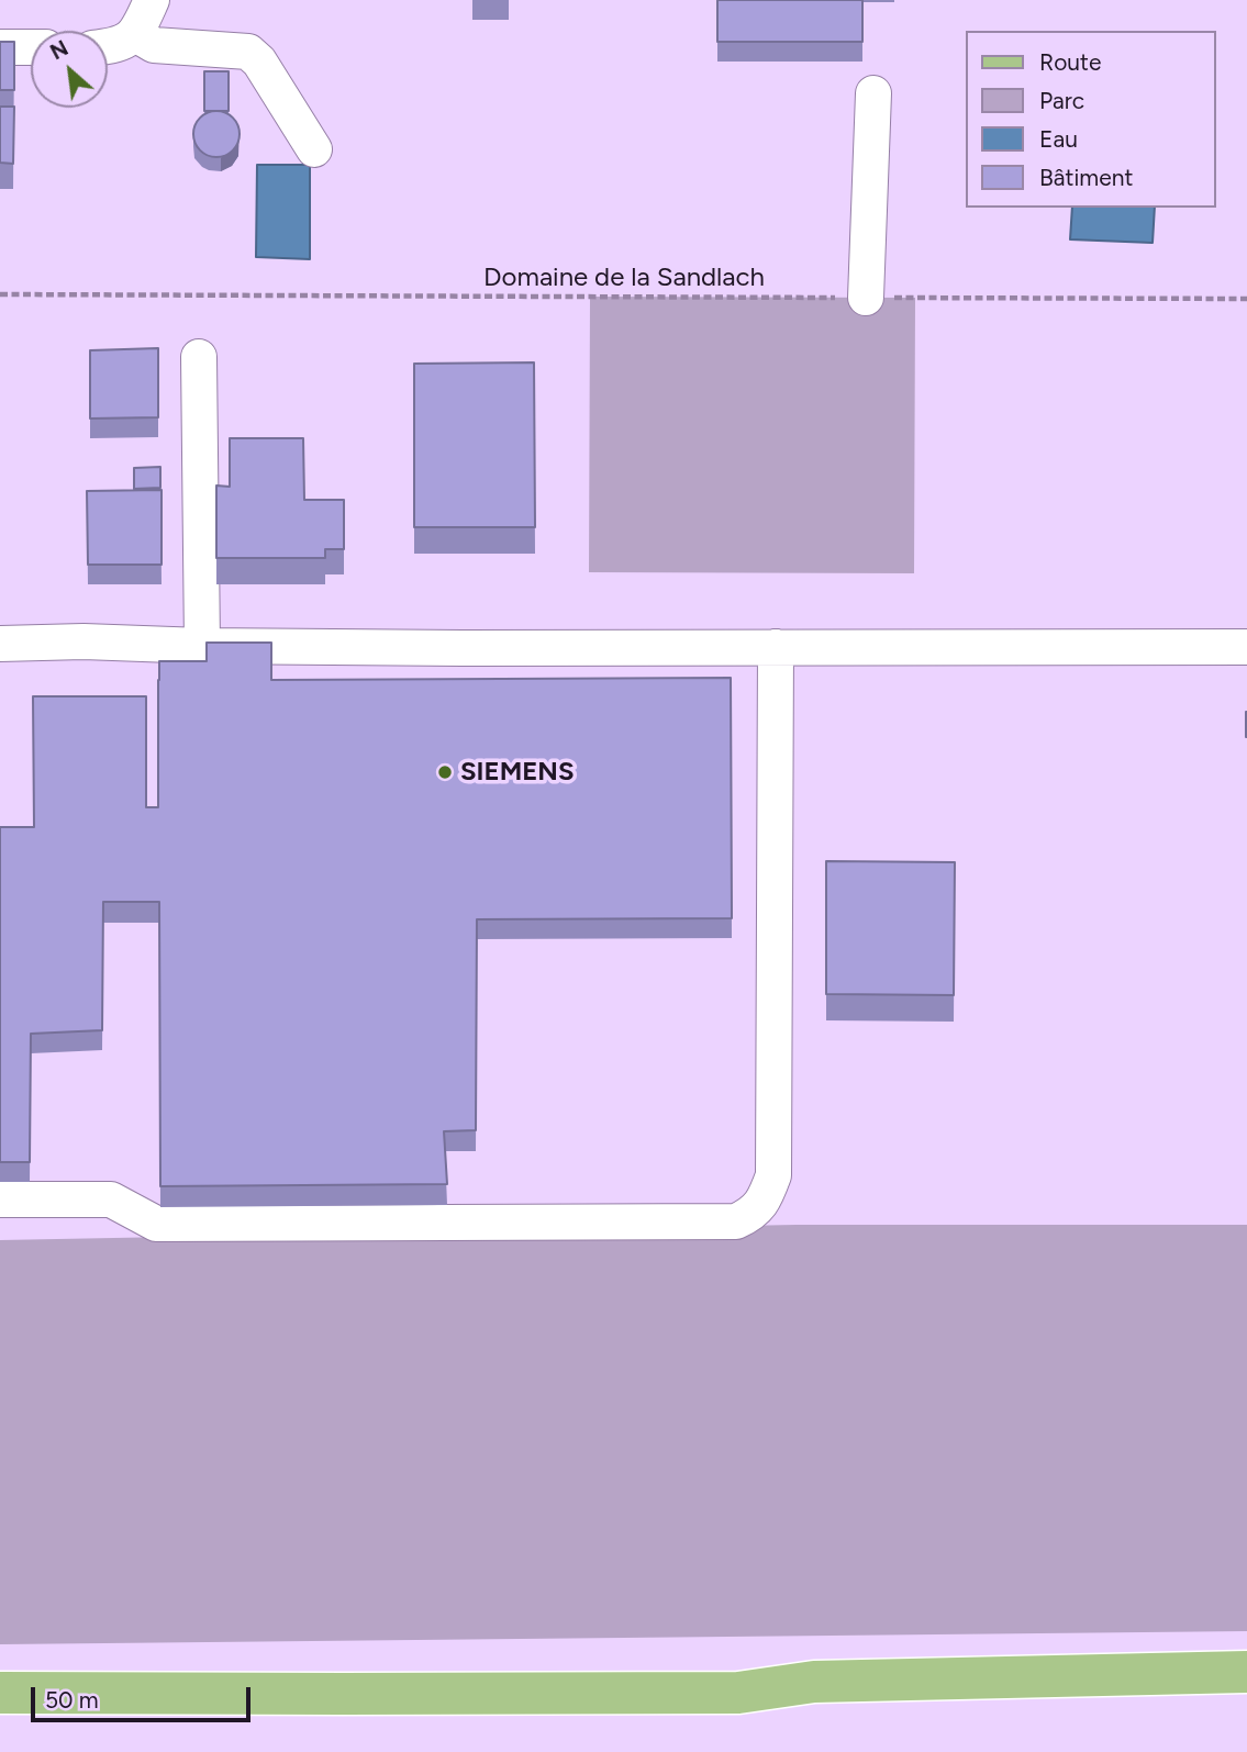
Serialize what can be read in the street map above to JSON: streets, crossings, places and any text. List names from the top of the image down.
{
  "streets": {
    "path": ["Domaine de la Sandlach"]
  },
  "places": ["SIEMENS"],
  "legend": [
    "Route",
    "Parc",
    "Eau",
    "Bâtiment"
  ],
  "scale_bar": "50 m",
  "north": "top left"
}
